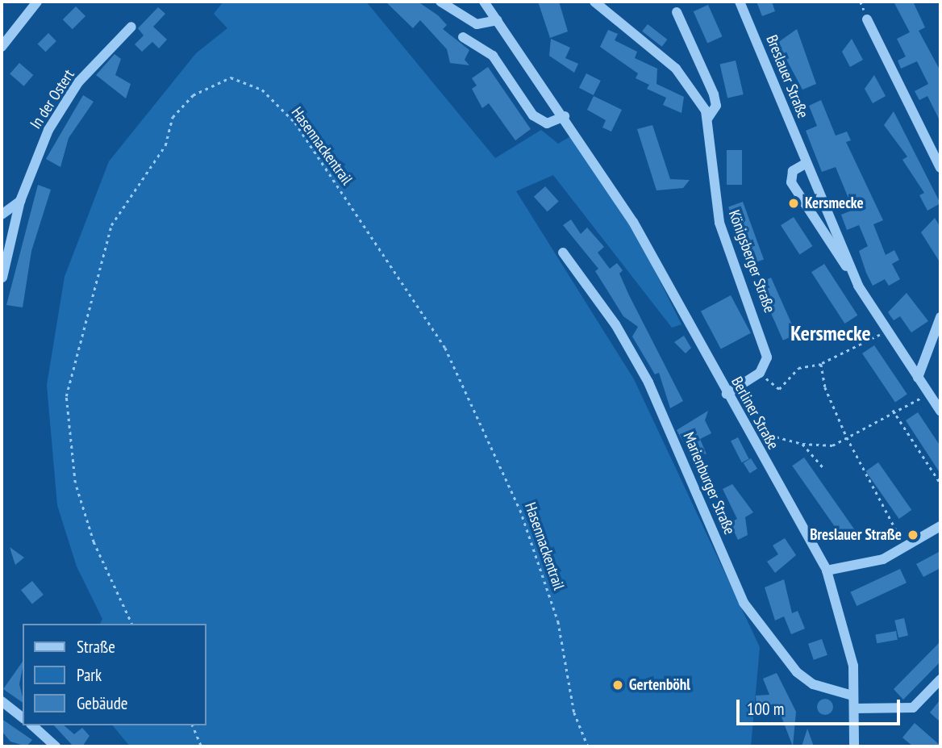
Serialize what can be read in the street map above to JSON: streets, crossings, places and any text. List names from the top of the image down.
{
  "streets": {
    "street": [
      "Breslauer Straße",
      "In der Ostert",
      "Königsberger Straße",
      "Berliner Straße",
      "Marienburger Straße"
    ],
    "path": ["Hasennackentrail"]
  },
  "crossings": [
    ["Berliner Straße", "Marienburger Straße"]
  ],
  "districts": ["Kersmecke"],
  "places": ["Kersmecke", "Breslauer Straße", "Gertenböhl"],
  "legend": ["Straße", "Park", "Gebäude"],
  "scale_bar": "100 m"
}
